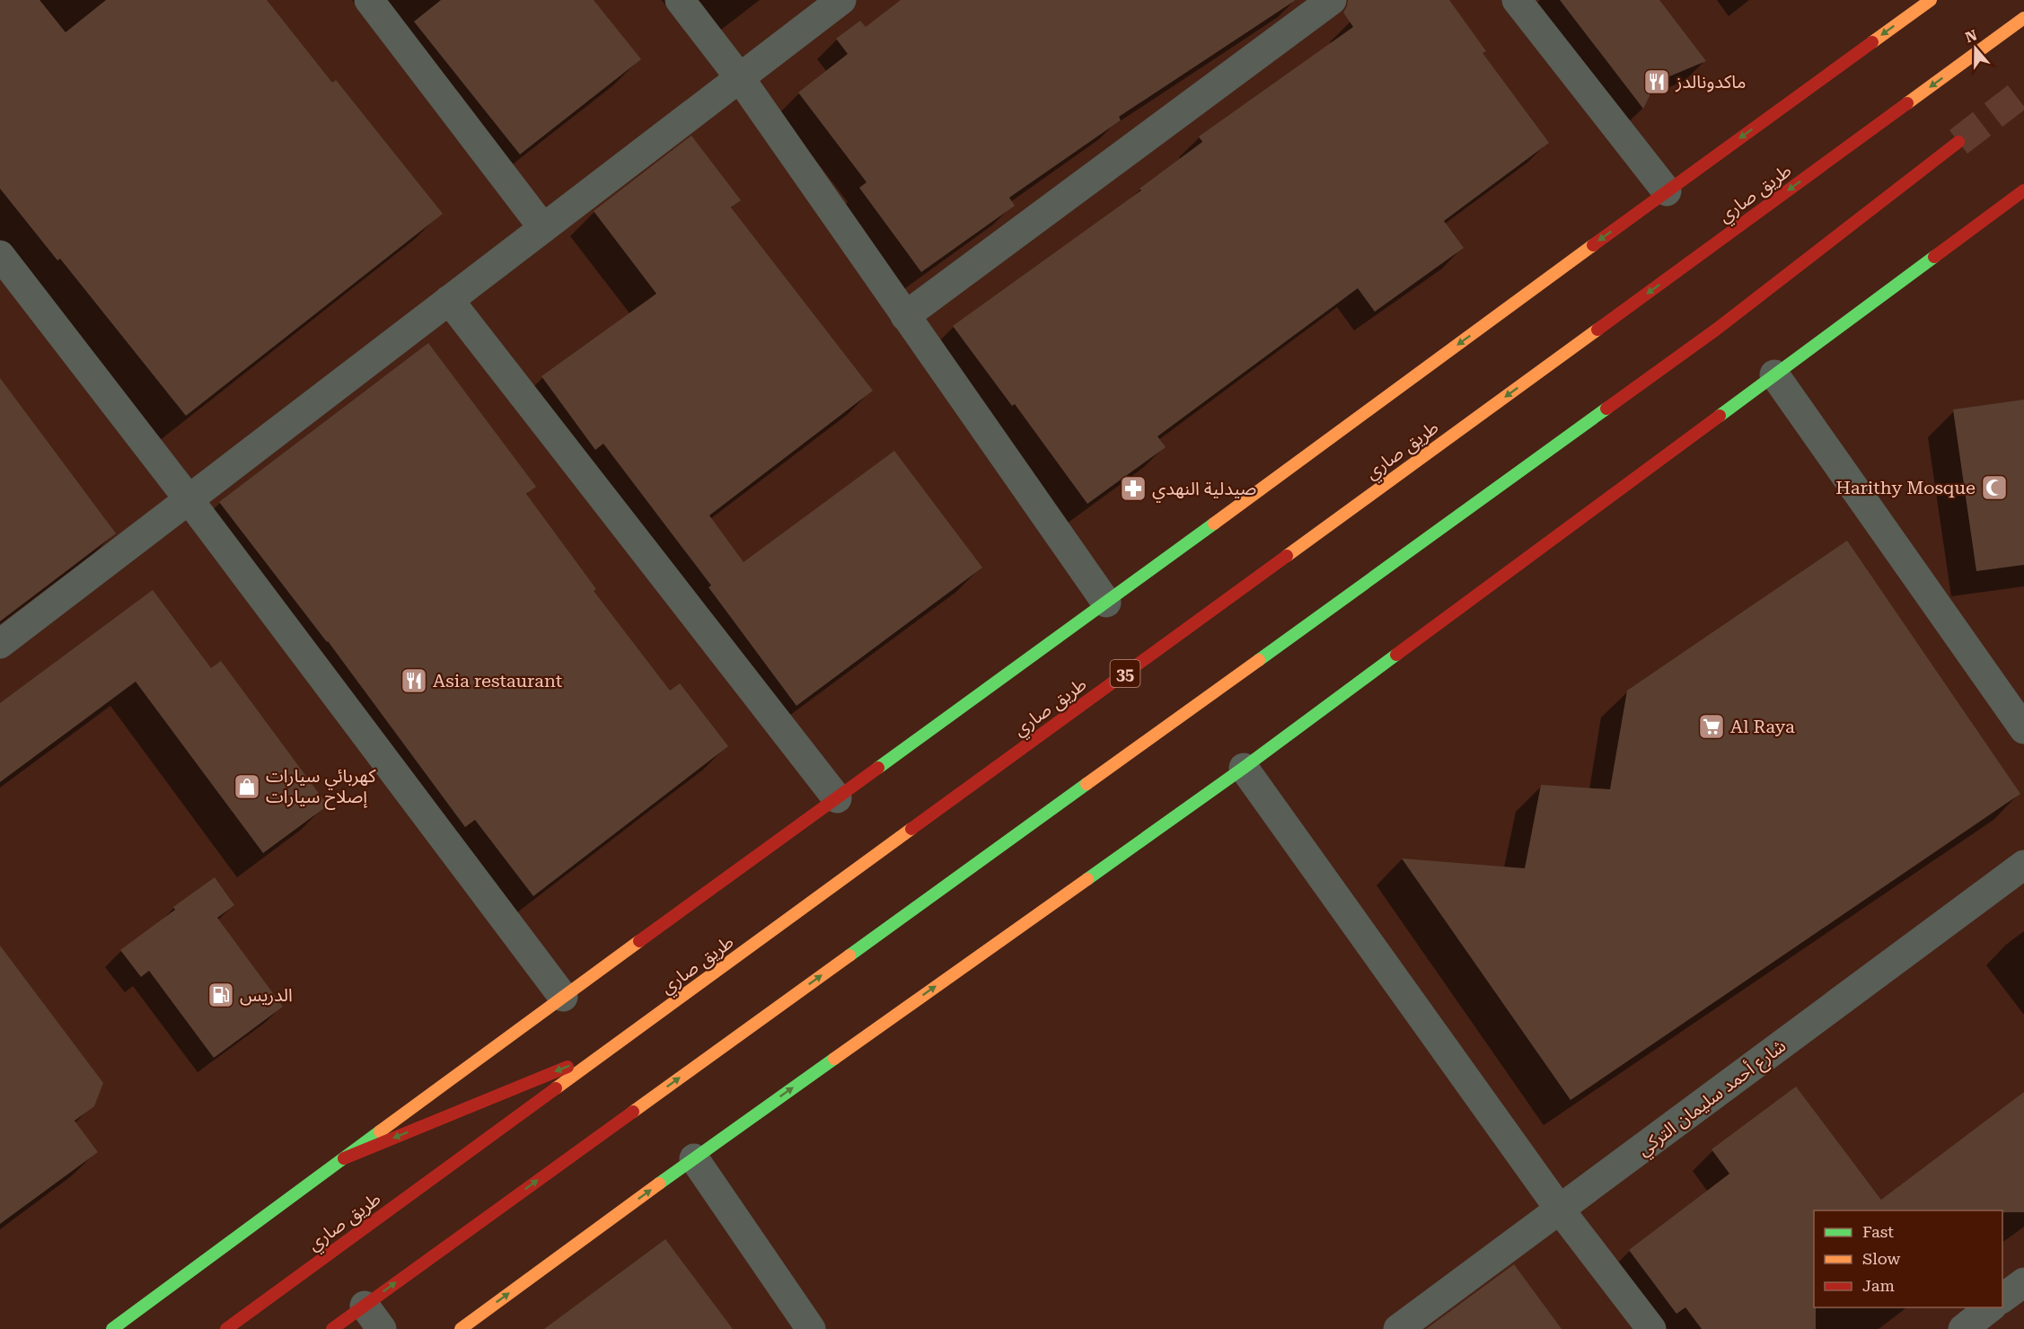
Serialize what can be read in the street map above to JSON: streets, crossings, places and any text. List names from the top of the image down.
{
  "streets": {
    "main road": ["طريق صاري", "35"],
    "street": ["شارع أحمد سليمان التركي"]
  },
  "places": {
    "restaurant": ["ماكدونالدز", "Asia restaurant"],
    "mosque": ["Harithy Mosque"],
    "pharmacy": ["صيدلية النهدي"],
    "supermarket": ["Al Raya"],
    "shop": ["كهربائي سيارات إصلاح سيارات"],
    "fuel station": ["الدريس"]
  },
  "legend": ["Fast", "Slow", "Jam"],
  "north": "top"
}
